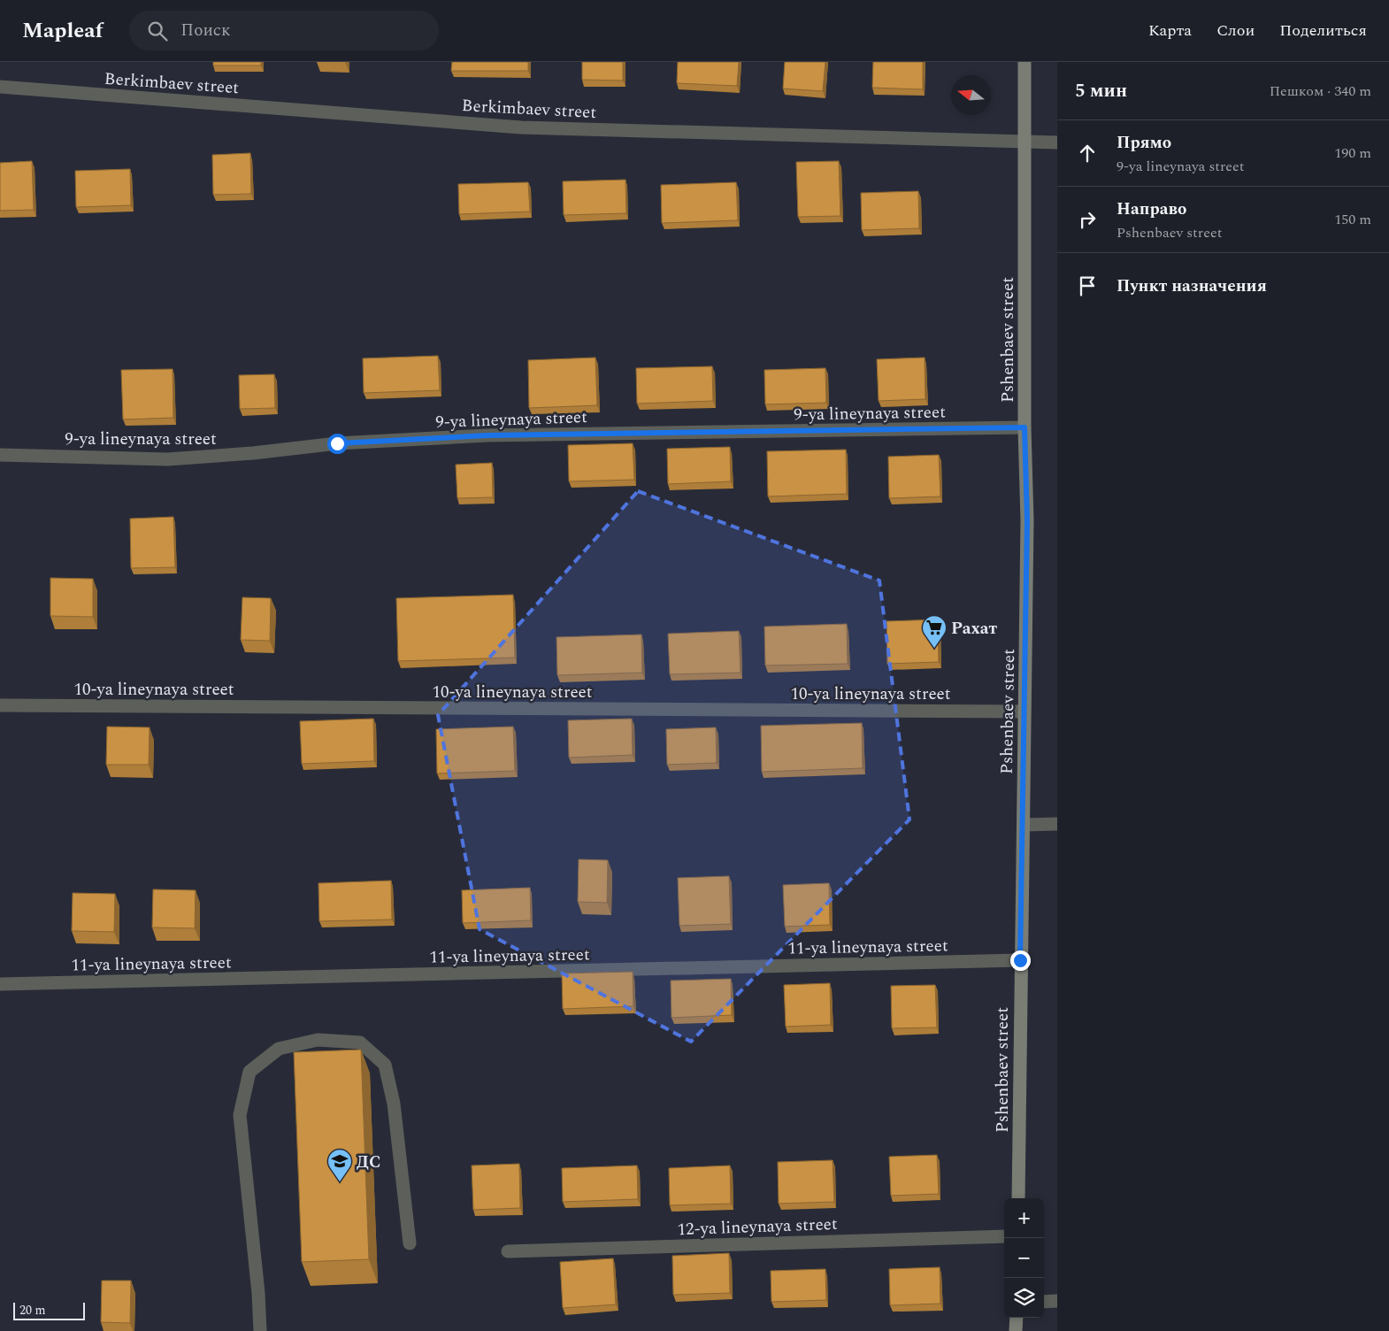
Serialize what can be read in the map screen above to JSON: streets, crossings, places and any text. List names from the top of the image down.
{
  "streets": {
    "street": [
      "Berkimbaev street",
      "Pshenbaev street",
      "9-ya lineynaya street",
      "10-ya lineynaya street",
      "11-ya lineynaya street",
      "12-ya lineynaya street"
    ]
  },
  "crossings": [
    ["Berkimbaev street", "Pshenbaev street"],
    ["Pshenbaev street", "9-ya lineynaya street"],
    ["Pshenbaev street", "10-ya lineynaya street"],
    ["Pshenbaev street", "11-ya lineynaya street"]
  ],
  "places": {
    "supermarket": ["Рахат"],
    "school or university": ["ДС"]
  },
  "scale_bar": "20 m",
  "north": "left",
  "page": {
    "header": "Mapleaf",
    "search": "Поиск",
    "nav": ["Карта", "Слои", "Поделиться"],
    "heading": ["5 мин", "Пешком · 340 m"],
    "list": [
      ["Прямо", "9-ya lineynaya street", "190 m"],
      ["Направо", "Pshenbaev street", "150 m"],
      "Пункт назначения"
    ],
    "map_buttons": ["+", "−"],
    "scale": "20 m"
  }
}
